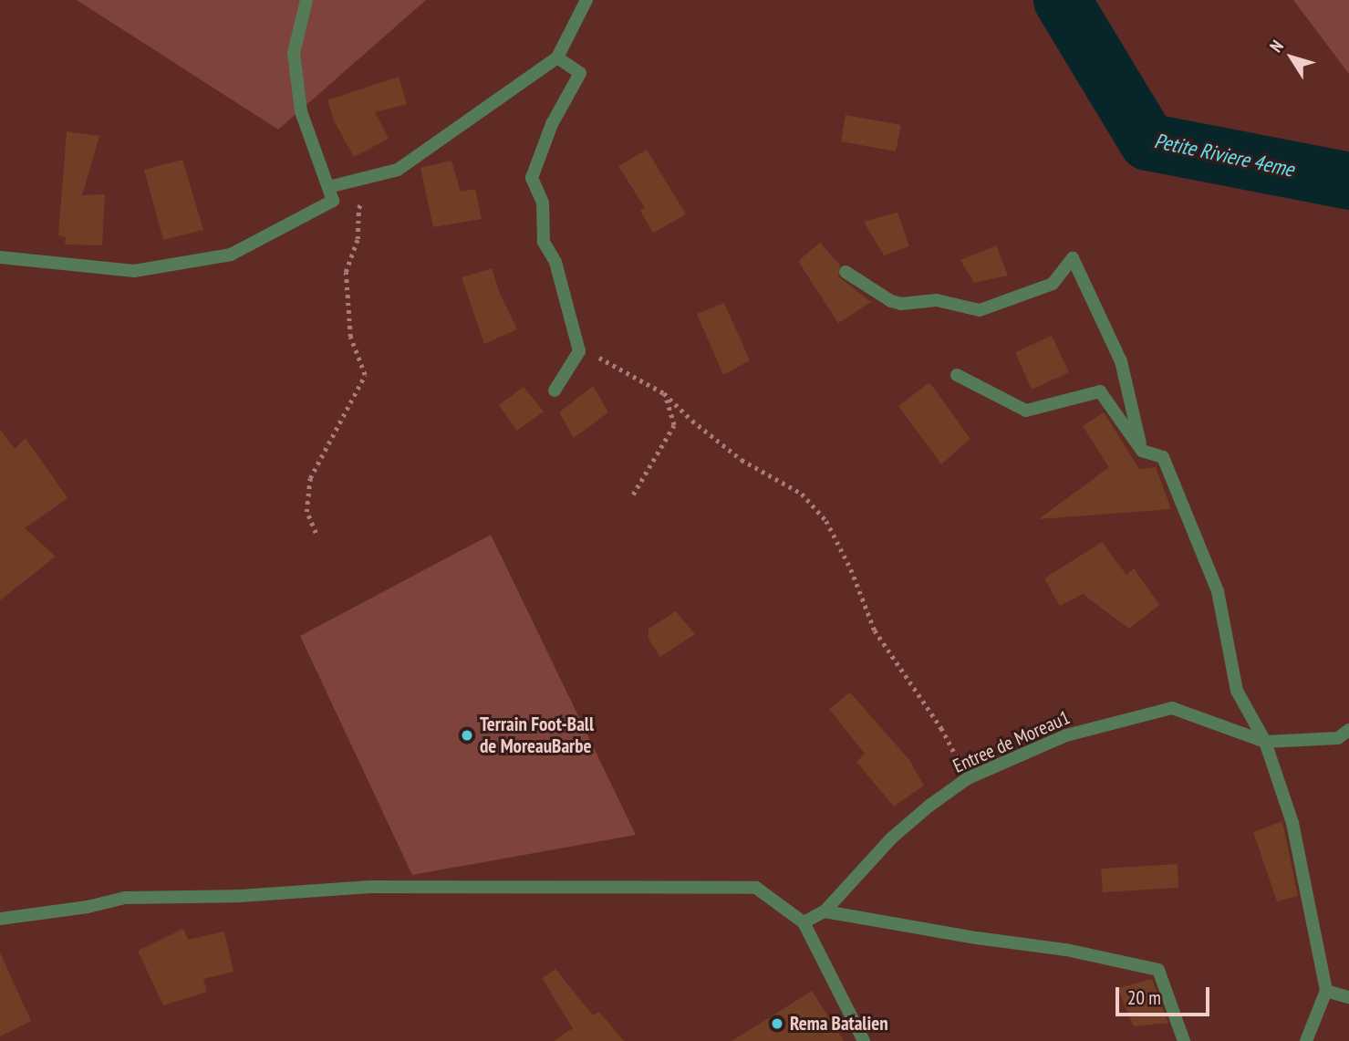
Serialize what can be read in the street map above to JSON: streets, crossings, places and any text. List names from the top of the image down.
{
  "streets": {
    "street": ["Entree de Moreau1"]
  },
  "water": ["Petite Riviere 4eme"],
  "places": ["Terrain Foot-Ball de MoreauBarbe", "Rema Batalien"],
  "scale_bar": "20 m",
  "north": "top left"
}
